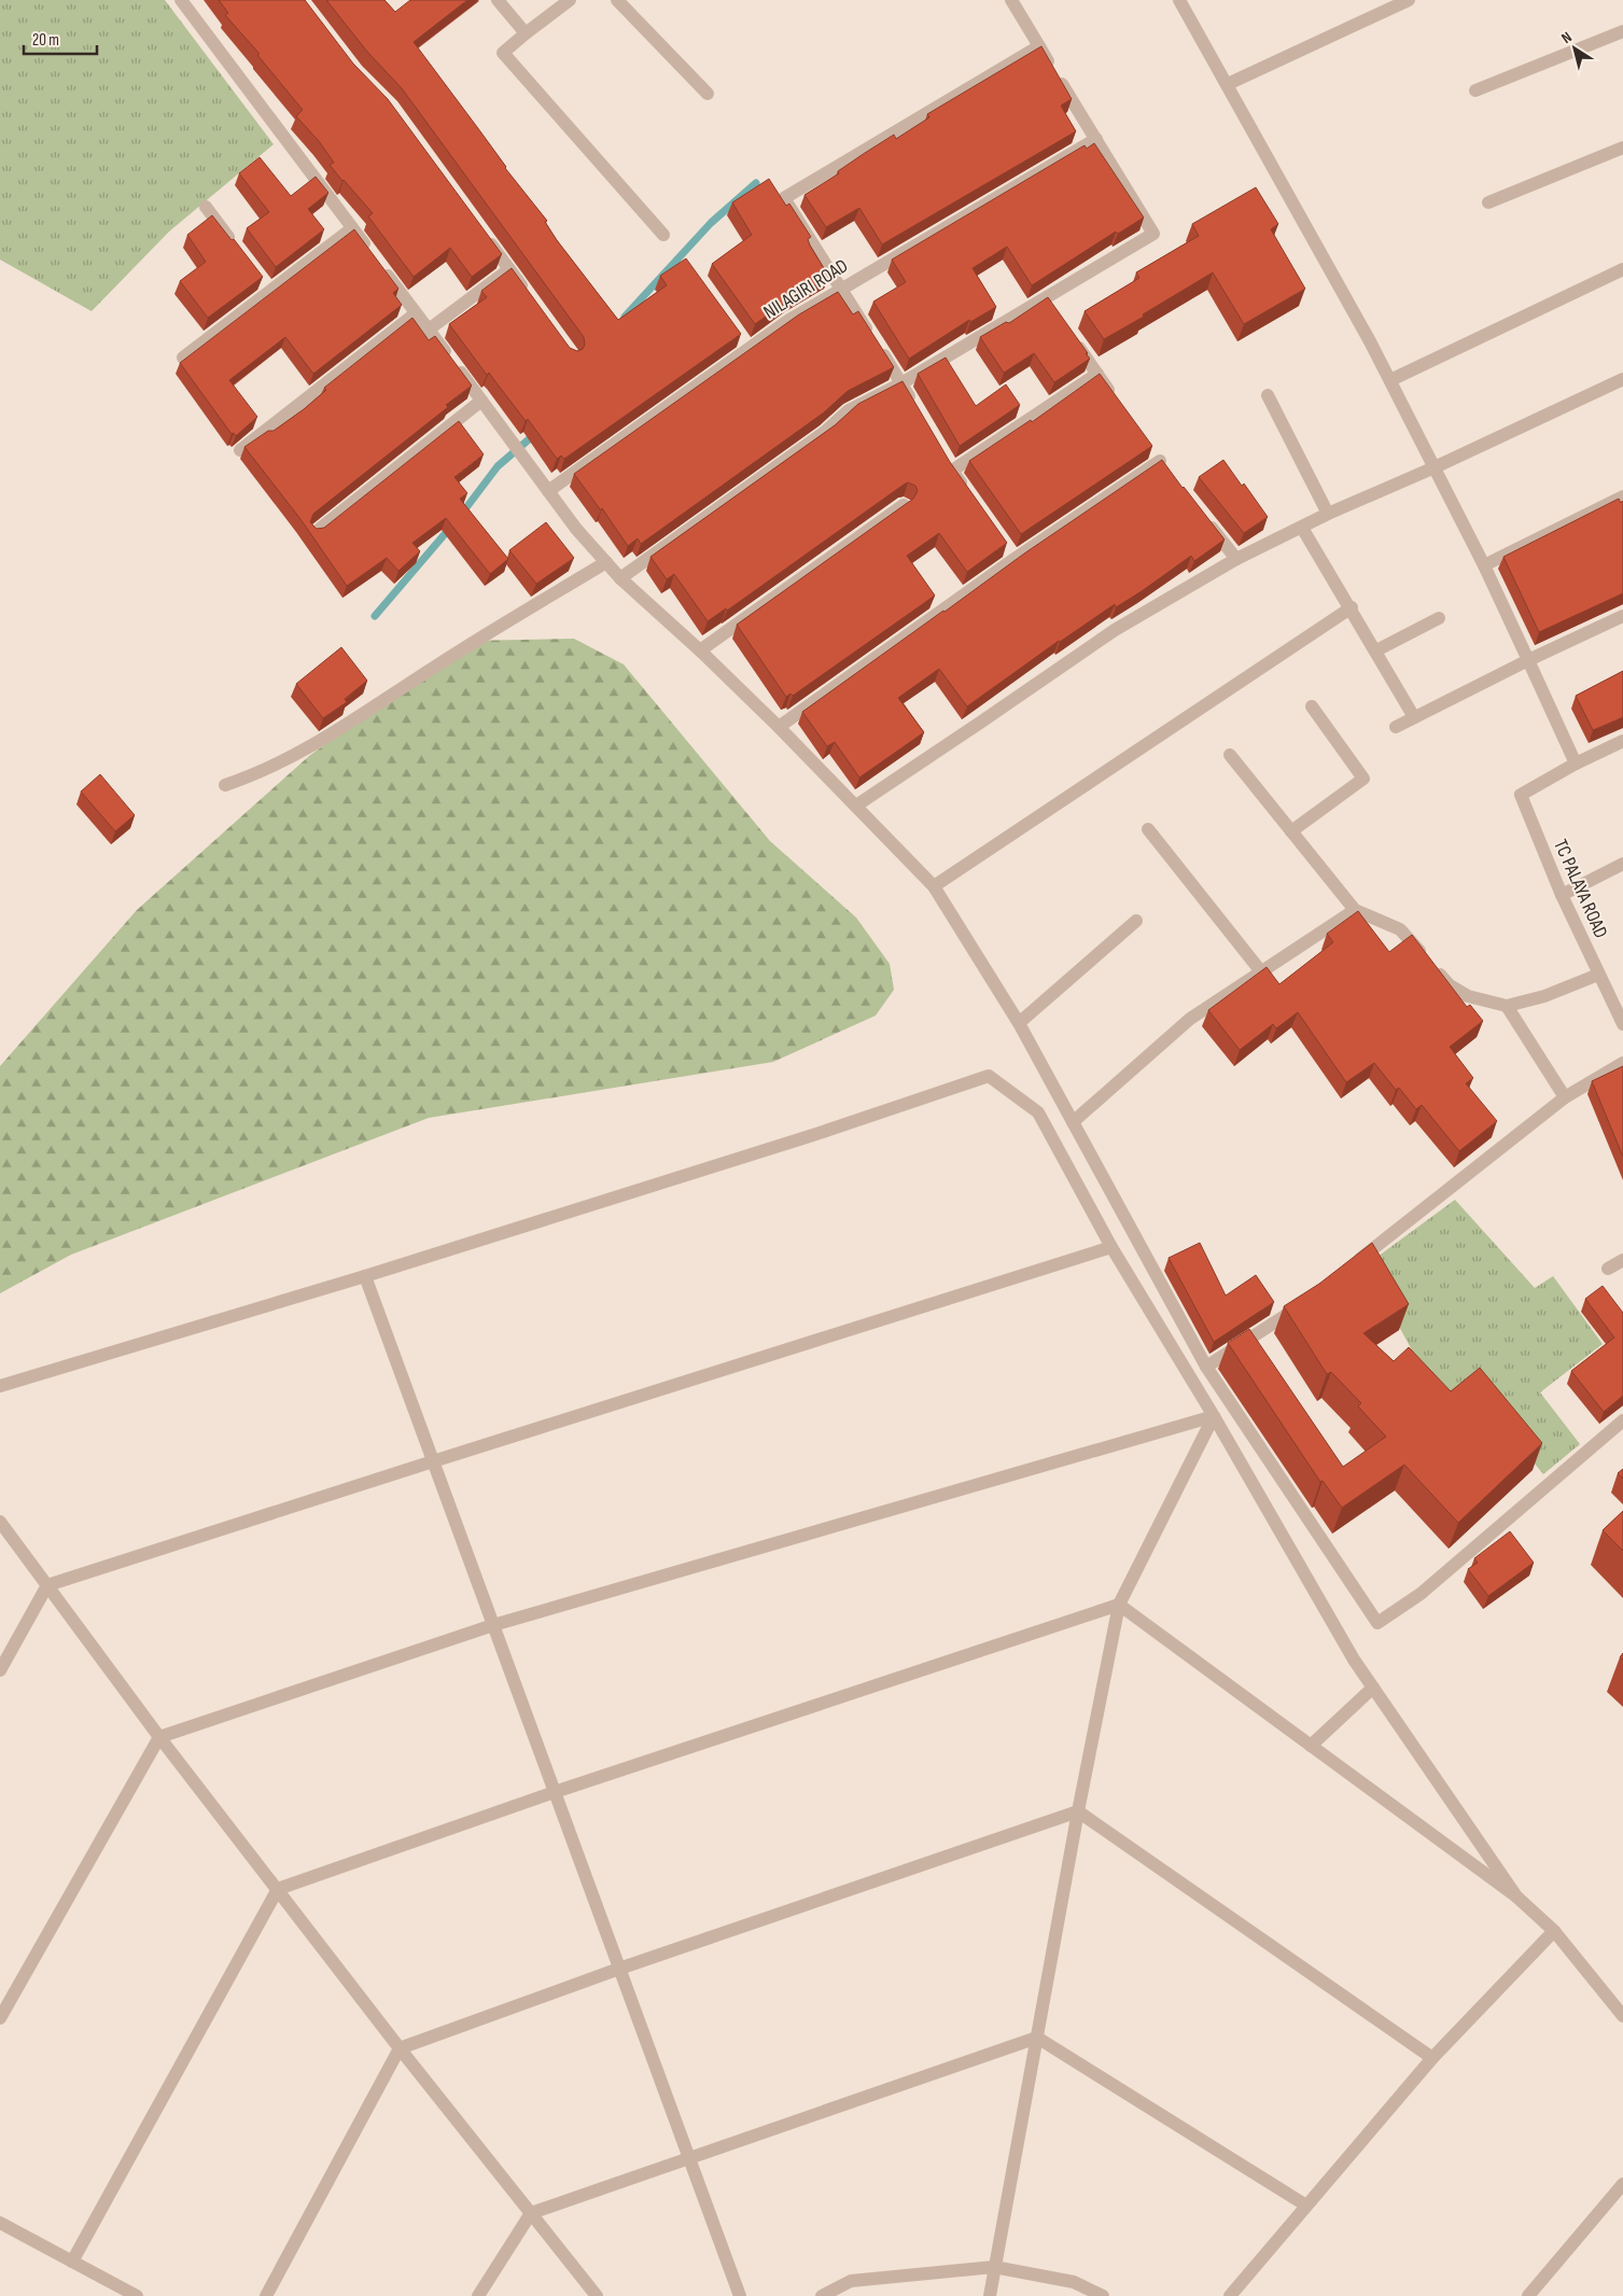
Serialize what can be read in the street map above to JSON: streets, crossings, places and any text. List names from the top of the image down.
{
  "streets": {
    "street": ["NILAGIRI ROAD", "TC PALAYA ROAD"]
  },
  "scale_bar": "20 m",
  "north": "top left"
}
